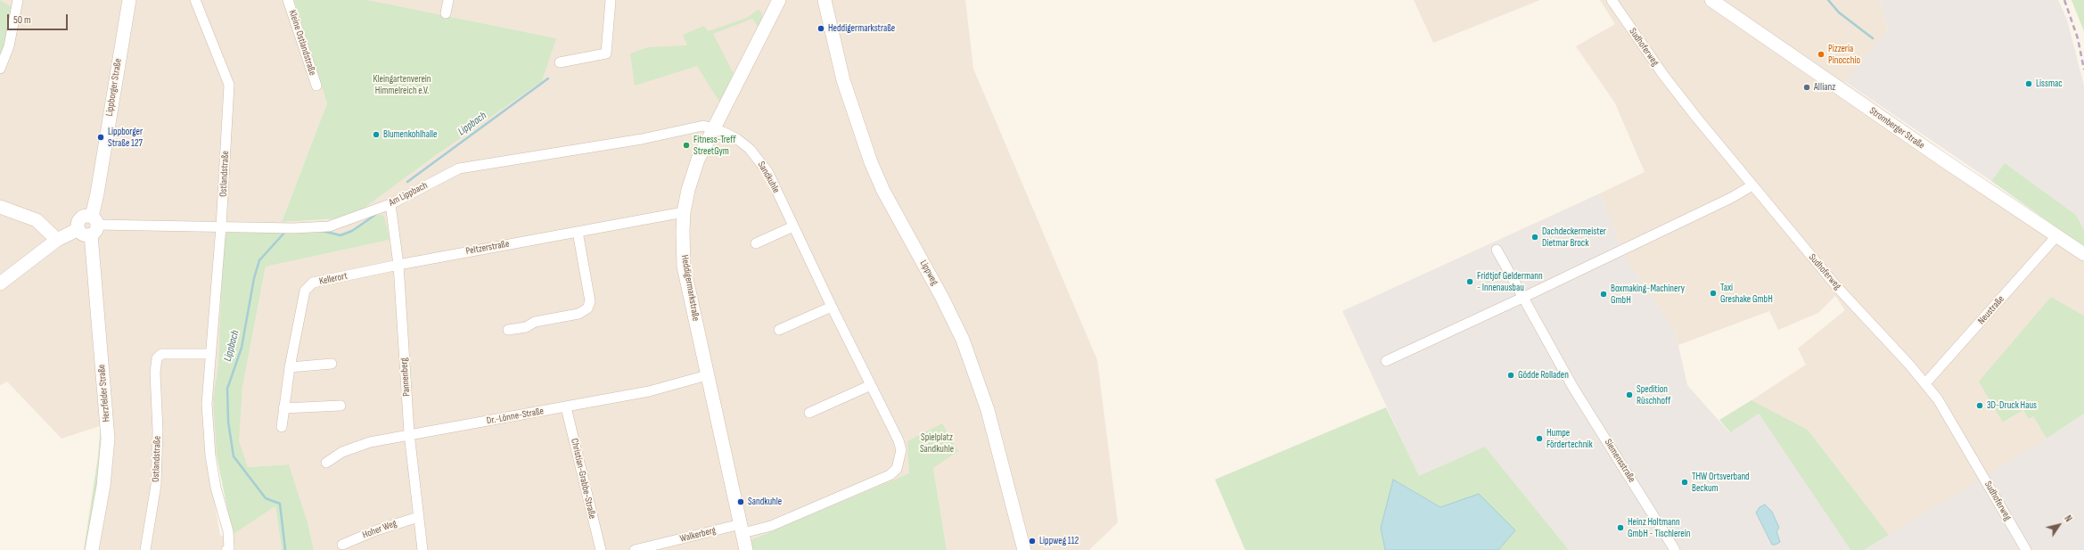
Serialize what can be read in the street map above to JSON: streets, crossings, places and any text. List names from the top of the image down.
{
  "streets": {
    "street": [
      "Kleine Ostlandstraße",
      "Sudhoferweg",
      "Lippborger Straße",
      "Stromberger Straße",
      "Ostlandstraße",
      "Sandkuhle",
      "Am Lippbach",
      "Peltzerstraße",
      "Lippweg",
      "Kellerort",
      "Heddigermarkstraße",
      "Neustraße",
      "Pannenberg",
      "Herzfelder Straße",
      "Dr.-Lönne-Straße",
      "Siemensstraße",
      "Christian-Grabbe-Straße",
      "Hoher Weg",
      "Walkerberg"
    ]
  },
  "crossings": [
    ["Sudhoferweg", "Neustraße"],
    ["Lippborger Straße", "Am Lippbach"],
    ["Lippborger Straße", "Herzfelder Straße"],
    ["Stromberger Straße", "Neustraße"],
    ["Ostlandstraße", "Am Lippbach"],
    ["Sandkuhle", "Am Lippbach"],
    ["Sandkuhle", "Heddigermarkstraße"],
    ["Sandkuhle", "Walkerberg"],
    ["Am Lippbach", "Heddigermarkstraße"],
    ["Am Lippbach", "Pannenberg"],
    ["Am Lippbach", "Herzfelder Straße"],
    ["Peltzerstraße", "Kellerort"],
    ["Peltzerstraße", "Heddigermarkstraße"],
    ["Peltzerstraße", "Pannenberg"],
    ["Kellerort", "Pannenberg"],
    ["Heddigermarkstraße", "Dr.-Lönne-Straße"],
    ["Heddigermarkstraße", "Walkerberg"],
    ["Pannenberg", "Dr.-Lönne-Straße"],
    ["Pannenberg", "Hoher Weg"],
    ["Dr.-Lönne-Straße", "Christian-Grabbe-Straße"]
  ],
  "water": ["Lippbach"],
  "parks": ["Kleingartenverein Himmelreich e.V.", "Spielplatz Sandkuhle"],
  "places": [
    "Heddigermarkstraße",
    "Pizzeria Pinocchio",
    "Lissmac",
    "Allianz",
    "Blumenkohlhalle",
    "Lippborger Straße 127",
    "Fitness-Treff StreetGym",
    "Dachdeckermeister Dietmar Brock",
    "Fridtjof Geldermann - Innenausbau",
    "Taxi Greshake GmbH",
    "Boxmaking-Machinery GmbH",
    "Gödde Rolladen",
    "Spedition Rüschhoff",
    "3D-Druck Haus",
    "Humpe Fördertechnik",
    "THW Ortsverband Beckum",
    "Sandkuhle",
    "Heinz Holtmann GmbH - Tischlerein",
    "Lippweg 112"
  ],
  "scale_bar": "50 m",
  "north": "top right"
}
